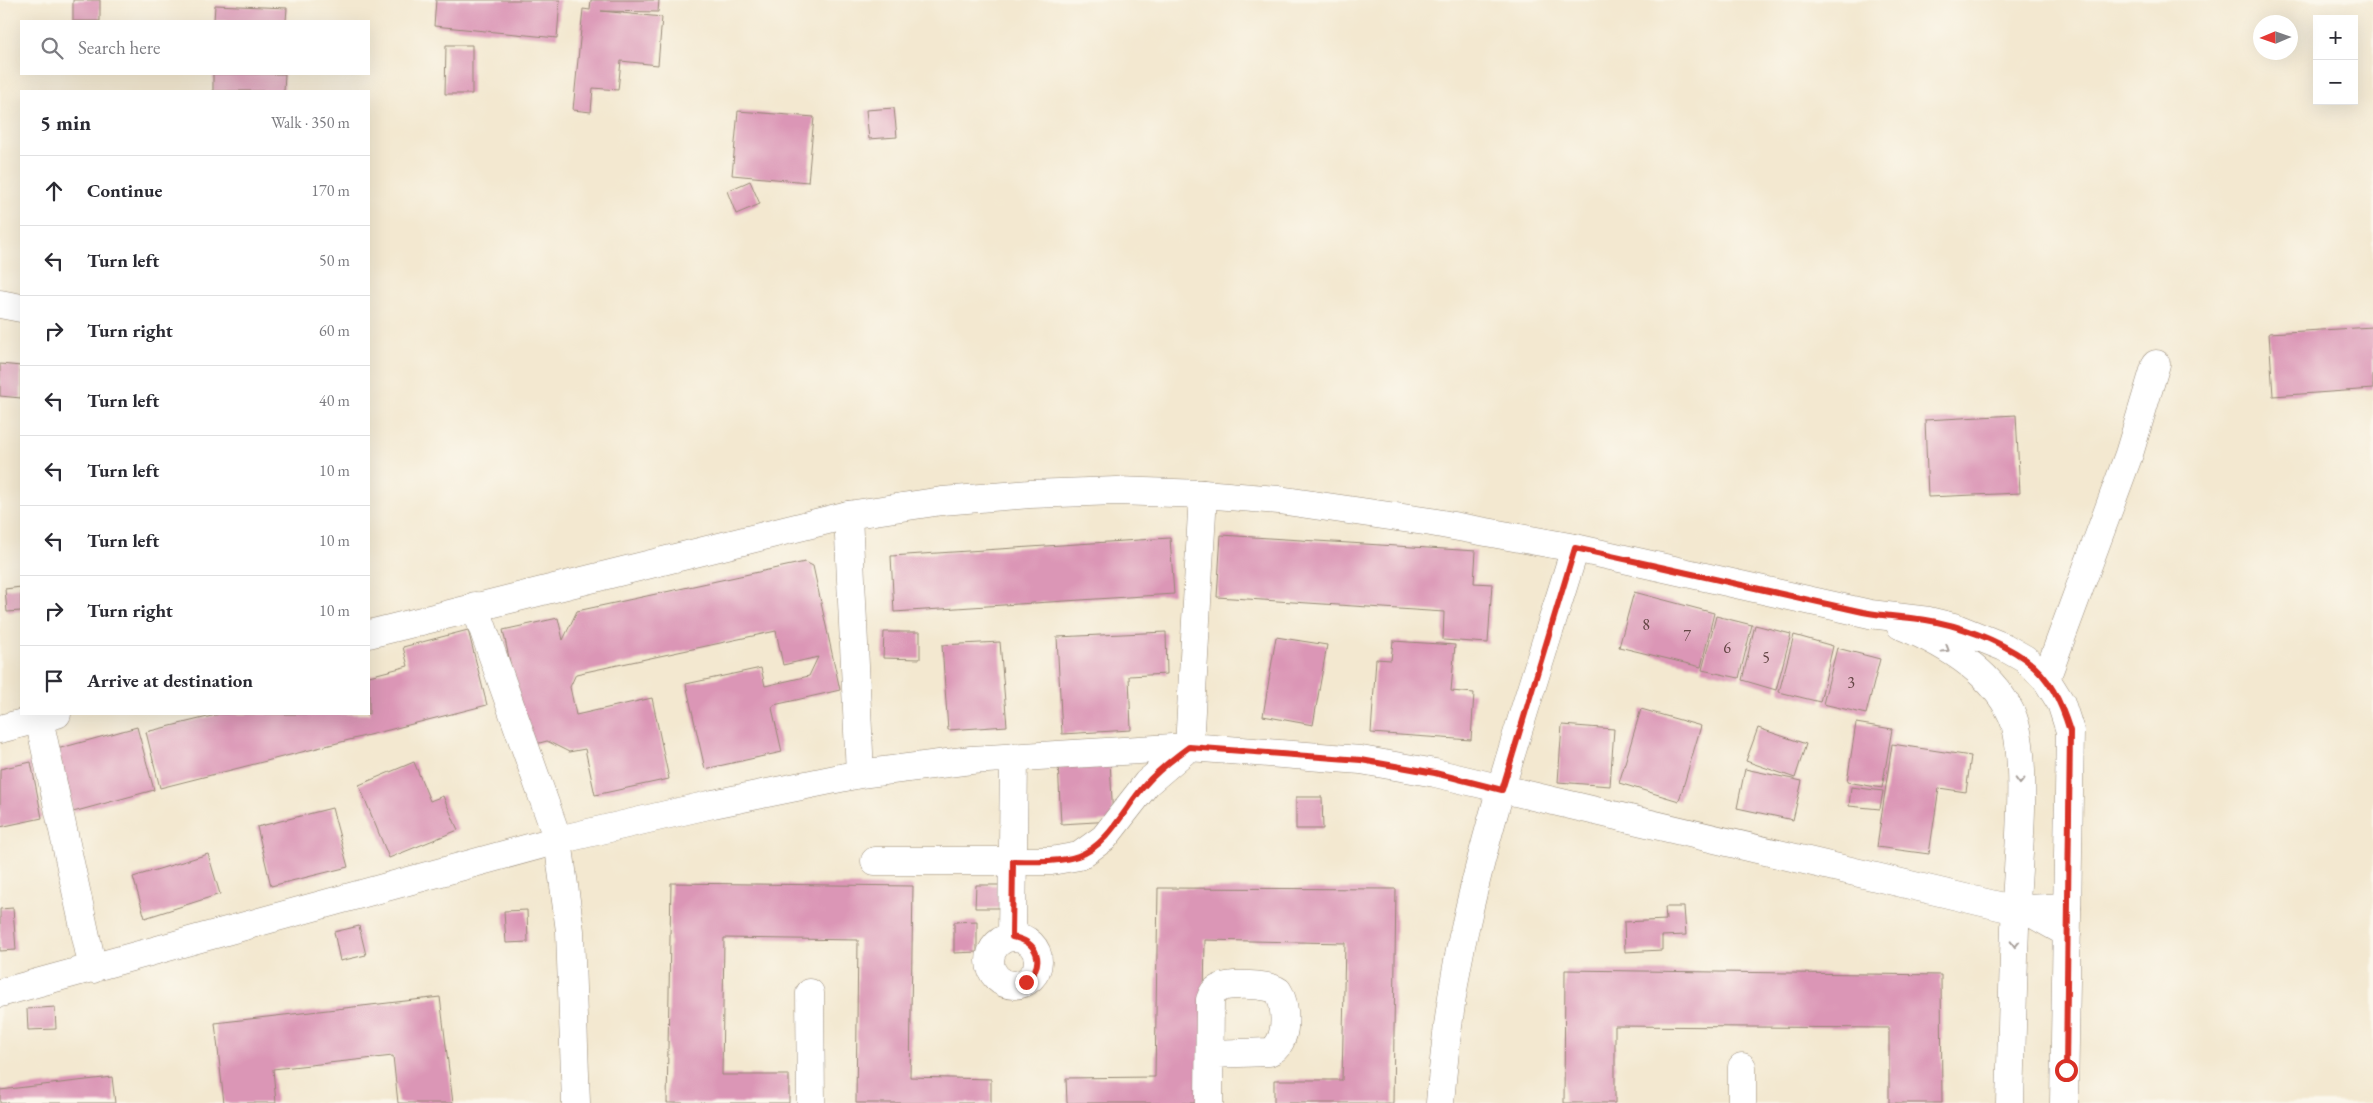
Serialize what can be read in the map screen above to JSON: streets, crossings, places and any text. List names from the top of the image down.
{
  "house_numbers": [
    "8",
    "7",
    "6",
    "5",
    "3"
  ],
  "north": "left",
  "page": {
    "map_buttons": ["+", "−"],
    "search": "Search here",
    "heading": ["5 min", "Walk · 350 m"],
    "list": [
      ["Continue", "170 m"],
      ["Turn left", "50 m"],
      ["Turn right", "60 m"],
      ["Turn left", "40 m"],
      ["Turn left", "10 m"],
      ["Turn left", "10 m"],
      ["Turn right", "10 m"],
      "Arrive at destination"
    ]
  }
}
